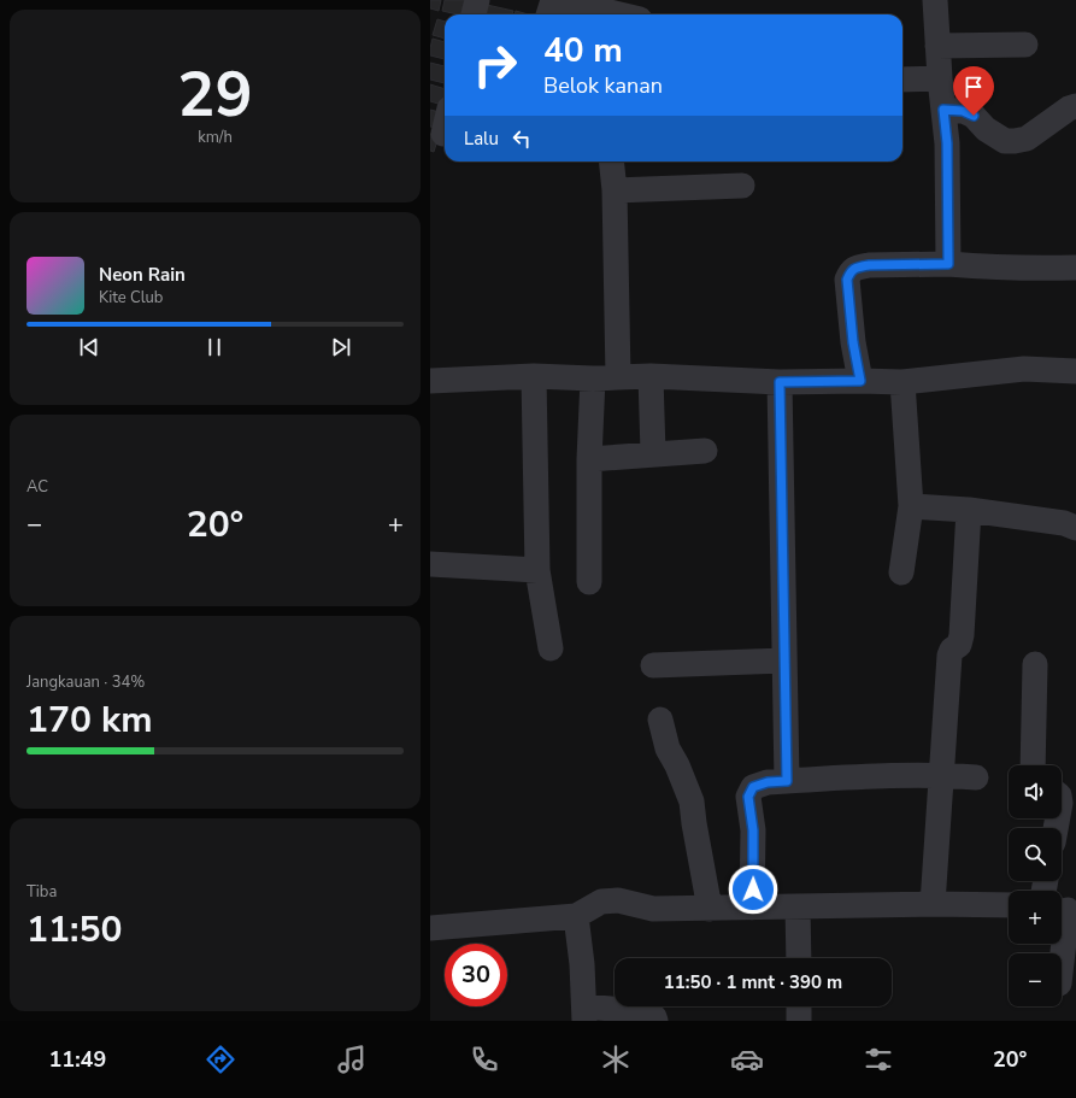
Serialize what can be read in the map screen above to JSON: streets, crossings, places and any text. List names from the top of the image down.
{
  "page": {
    "tile": [
      ["29", "km/h"],
      "AC",
      ["Jangkauan · 34%", "170 km"],
      ["Tiba", "11:50"]
    ],
    "turn": ["40 m", "Belok kanan"],
    "then": "Lalu",
    "song": ["Neon Rain", "Kite Club"],
    "heat": ["−", "20°", "+"],
    "map_buttons": ["+", "−"],
    "limit": "30",
    "trip": "11:50 · 1 mnt · 390 m",
    "tabs": ["11:49", "20°"]
  }
}
